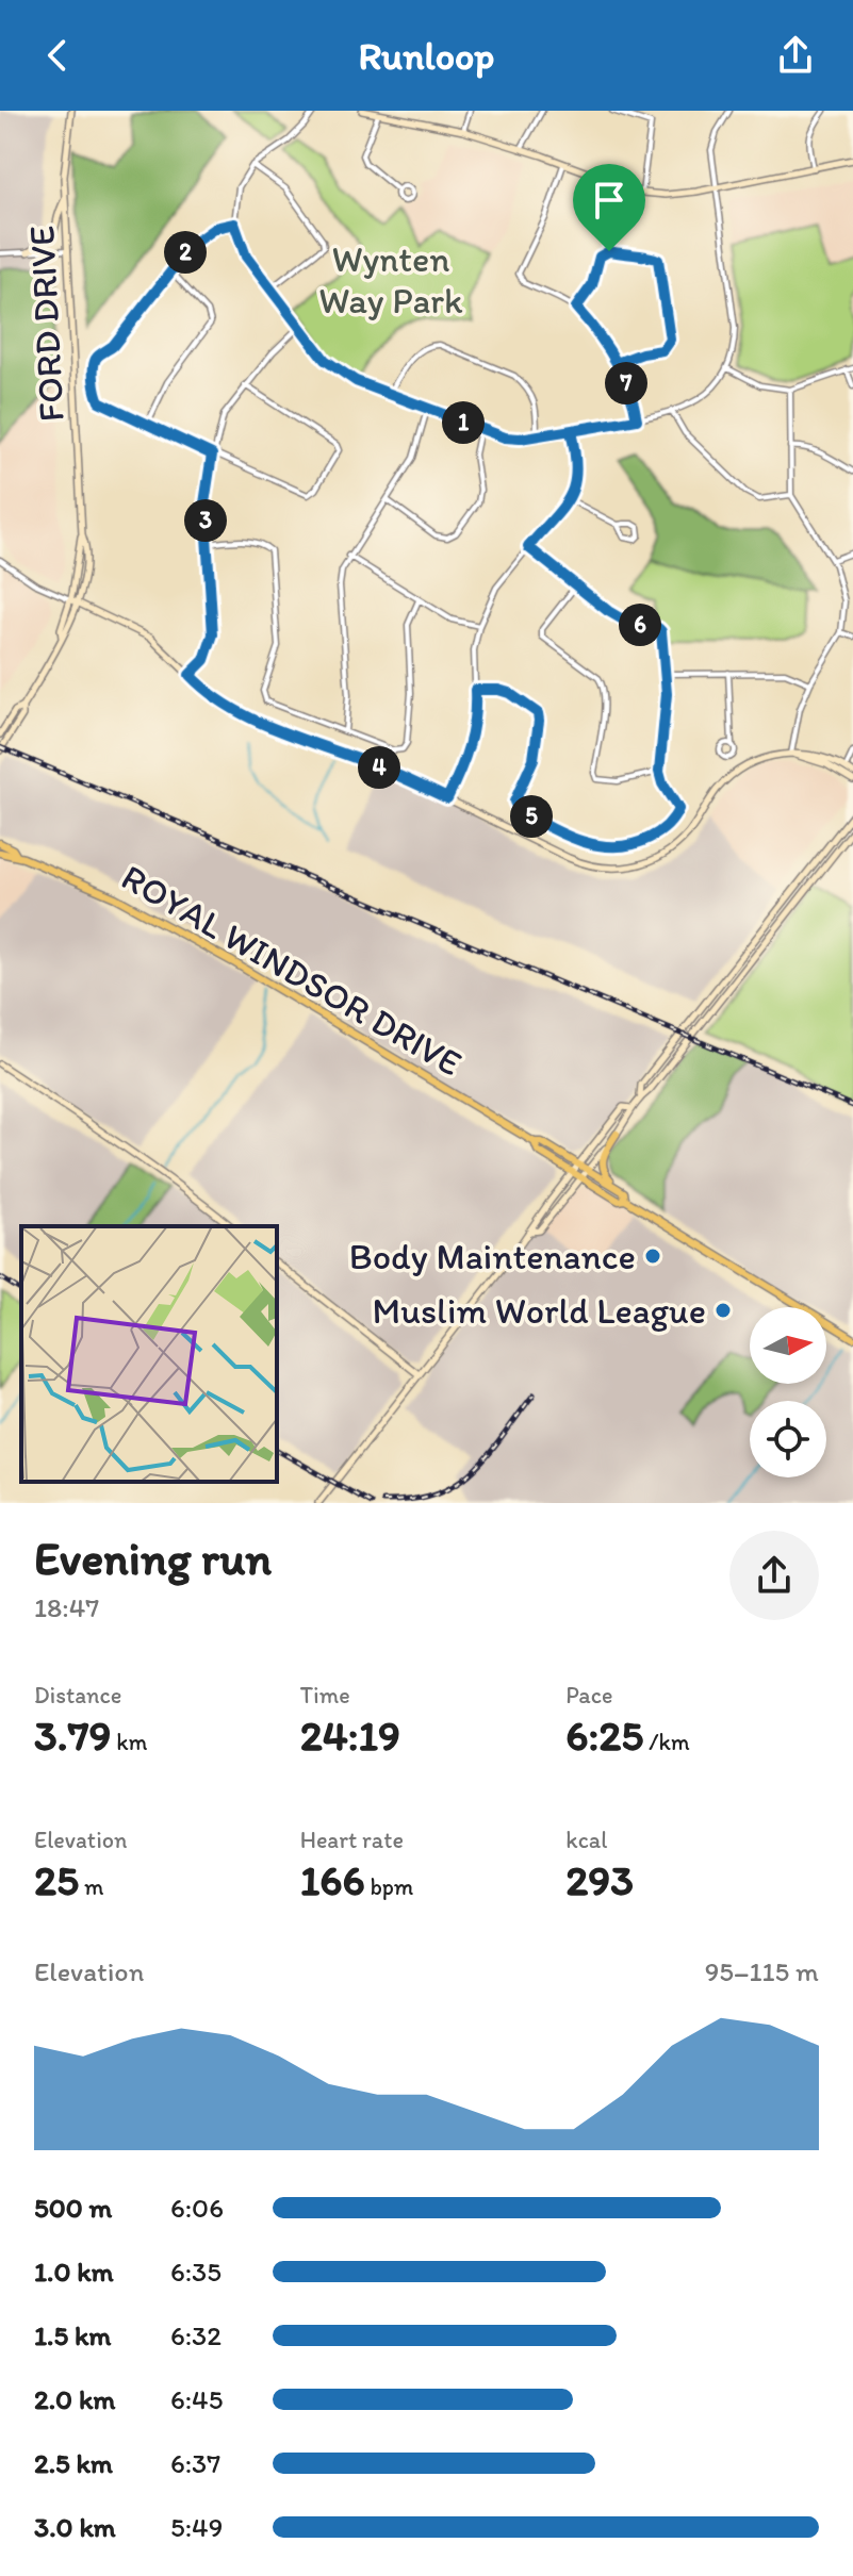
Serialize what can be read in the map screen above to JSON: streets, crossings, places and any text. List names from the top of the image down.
{
  "streets": {
    "main road": ["FORD DRIVE", "ROYAL WINDSOR DRIVE"]
  },
  "parks": ["Wynten Way Park"],
  "places": ["Body Maintenance", "Muslim World League"],
  "north": "right",
  "page": {
    "header": "Runloop",
    "pins": [
      "2",
      "7",
      "1",
      "3",
      "6",
      "4",
      "5"
    ],
    "heading": ["Evening run", "18:47"],
    "stats": [
      ["Distance", "3.79 km"],
      ["Time", "24:19"],
      ["Pace", "6:25 /km"],
      ["Elevation", "25 m"],
      ["Heart rate", "166 bpm"],
      ["kcal", "293"]
    ],
    "chart": ["Elevation", "95–115 m"],
    "list": [
      {
        "name": "500 m",
        "note": "6:06"
      },
      {
        "name": "1.0 km",
        "note": "6:35"
      },
      {
        "name": "1.5 km",
        "note": "6:32"
      },
      {
        "name": "2.0 km",
        "note": "6:45"
      },
      {
        "name": "2.5 km",
        "note": "6:37"
      },
      {
        "name": "3.0 km",
        "note": "5:49"
      }
    ]
  }
}
